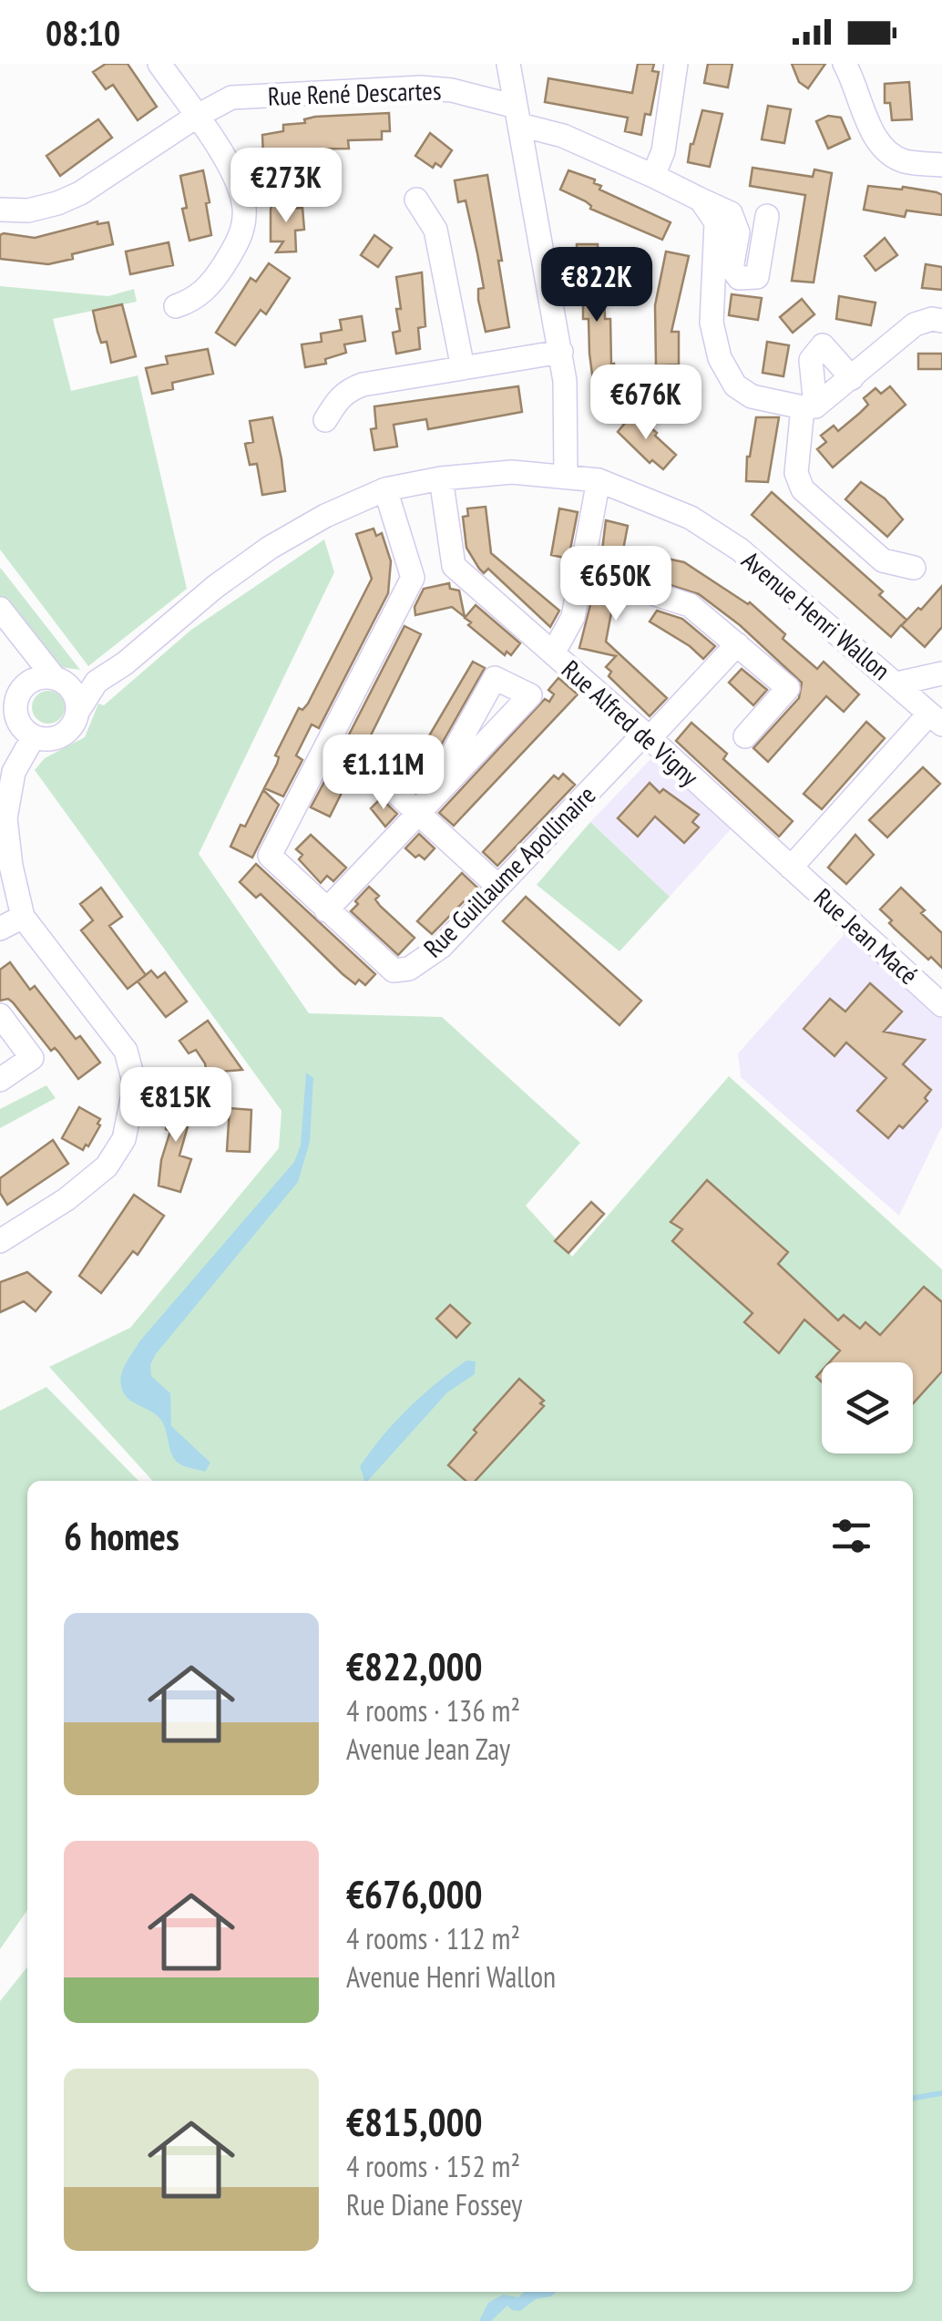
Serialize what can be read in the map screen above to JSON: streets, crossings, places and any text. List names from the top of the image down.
{
  "streets": {
    "street": [
      "Rue René Descartes",
      "Avenue Henri Wallon",
      "Rue Alfred de Vigny",
      "Rue Guillaume Apollinaire",
      "Rue Jean Macé"
    ]
  },
  "crossings": [
    ["Rue Alfred de Vigny", "Rue Guillaume Apollinaire"],
    ["Rue Alfred de Vigny", "Rue Jean Macé"]
  ],
  "page": {
    "status": "08:10",
    "price": [
      "€273K",
      "€822K",
      "€676K",
      "€650K",
      "€1.11M",
      "€815K"
    ],
    "heading": "6 homes",
    "list": [
      {
        "name": "€822,000",
        "note": "4 rooms · 136 m² · Avenue Jean Zay"
      },
      {
        "name": "€676,000",
        "note": "4 rooms · 112 m² · Avenue Henri Wallon"
      },
      {
        "name": "€815,000",
        "note": "4 rooms · 152 m² · Rue Diane Fossey"
      }
    ]
  }
}
